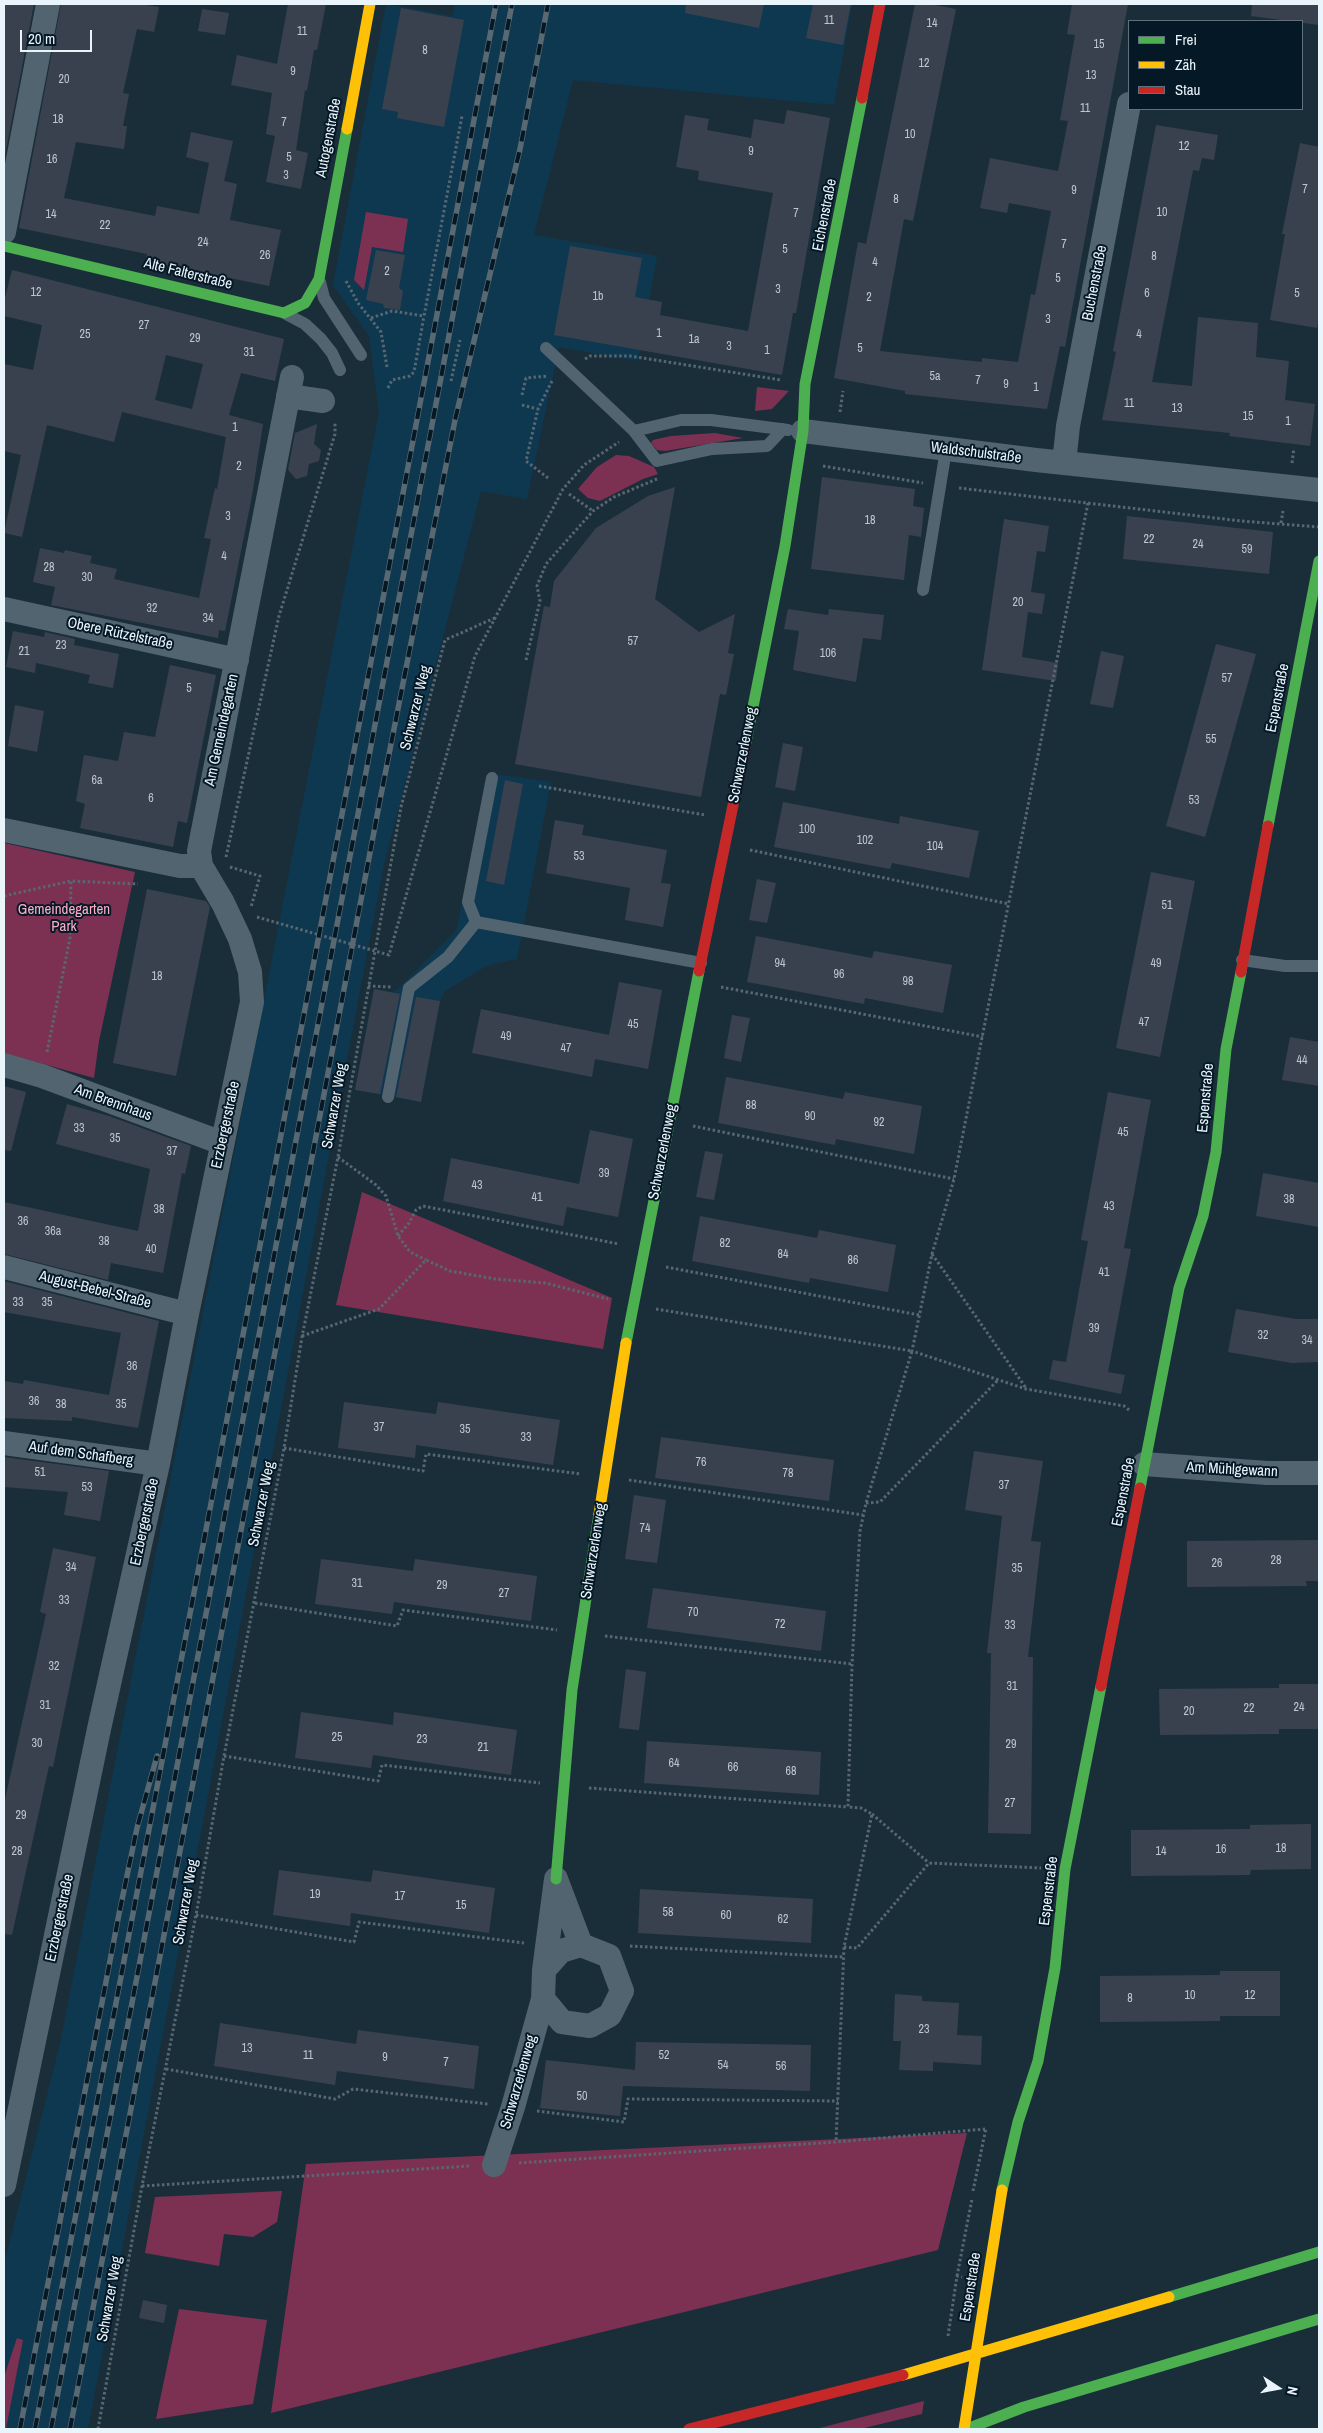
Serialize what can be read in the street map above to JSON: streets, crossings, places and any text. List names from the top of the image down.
{
  "streets": {
    "main road": [
      "Autogenstraße",
      "Eichenstraße",
      "Alte Falterstraße",
      "Espenstraße",
      "Schwarzerlenweg"
    ],
    "street": [
      "Buchenstraße",
      "Waldschulstraße",
      "Obere Rützelstraße",
      "Am Gemeindegarten",
      "Am Brennhaus",
      "Erzbergerstraße",
      "August-Bebel-Straße",
      "Auf dem Schafberg",
      "Am Mühlgewann"
    ],
    "path": ["Schwarzer Weg"]
  },
  "crossings": [
    ["Autogenstraße", "Alte Falterstraße"],
    ["Eichenstraße", "Waldschulstraße"],
    ["Eichenstraße", "Schwarzerlenweg"],
    ["Buchenstraße", "Waldschulstraße"],
    ["Waldschulstraße", "Schwarzerlenweg"],
    ["Obere Rützelstraße", "Am Gemeindegarten"],
    ["Espenstraße", "Am Mühlgewann"],
    ["Am Gemeindegarten", "Erzbergerstraße"],
    ["Am Brennhaus", "Erzbergerstraße"],
    ["Erzbergerstraße", "August-Bebel-Straße"],
    ["Erzbergerstraße", "Auf dem Schafberg"]
  ],
  "parks": ["Gemeindegarten Park"],
  "house_numbers": [
    "11",
    "14",
    "11",
    "15",
    "8",
    "12",
    "9",
    "13",
    "20",
    "11",
    "18",
    "7",
    "10",
    "12",
    "9",
    "5",
    "16",
    "3",
    "7",
    "9",
    "8",
    "10",
    "7",
    "14",
    "22",
    "24",
    "7",
    "5",
    "26",
    "8",
    "4",
    "2",
    "5",
    "3",
    "12",
    "6",
    "5",
    "1b",
    "2",
    "3",
    "27",
    "1",
    "25",
    "4",
    "29",
    "1a",
    "3",
    "5",
    "1",
    "31",
    "5a",
    "7",
    "9",
    "1",
    "11",
    "13",
    "15",
    "1",
    "1",
    "2",
    "3",
    "18",
    "22",
    "24",
    "59",
    "4",
    "28",
    "30",
    "20",
    "32",
    "34",
    "57",
    "23",
    "21",
    "106",
    "57",
    "5",
    "55",
    "6a",
    "6",
    "53",
    "100",
    "102",
    "104",
    "53",
    "51",
    "94",
    "49",
    "96",
    "18",
    "98",
    "47",
    "45",
    "49",
    "47",
    "44",
    "88",
    "90",
    "92",
    "33",
    "45",
    "35",
    "37",
    "39",
    "43",
    "41",
    "38",
    "43",
    "38",
    "36",
    "36a",
    "38",
    "82",
    "40",
    "84",
    "86",
    "41",
    "33",
    "35",
    "39",
    "32",
    "34",
    "36",
    "36",
    "38",
    "35",
    "37",
    "35",
    "33",
    "76",
    "51",
    "78",
    "37",
    "53",
    "74",
    "28",
    "26",
    "34",
    "35",
    "31",
    "29",
    "27",
    "33",
    "70",
    "72",
    "33",
    "32",
    "31",
    "31",
    "24",
    "22",
    "20",
    "25",
    "23",
    "30",
    "29",
    "21",
    "64",
    "66",
    "68",
    "27",
    "29",
    "18",
    "16",
    "28",
    "14",
    "19",
    "17",
    "15",
    "58",
    "60",
    "62",
    "10",
    "12",
    "8",
    "23",
    "13",
    "11",
    "52",
    "9",
    "7",
    "54",
    "56",
    "50"
  ],
  "legend": ["Frei", "Zäh", "Stau"],
  "scale_bar": "20 m",
  "north": "right"
}
